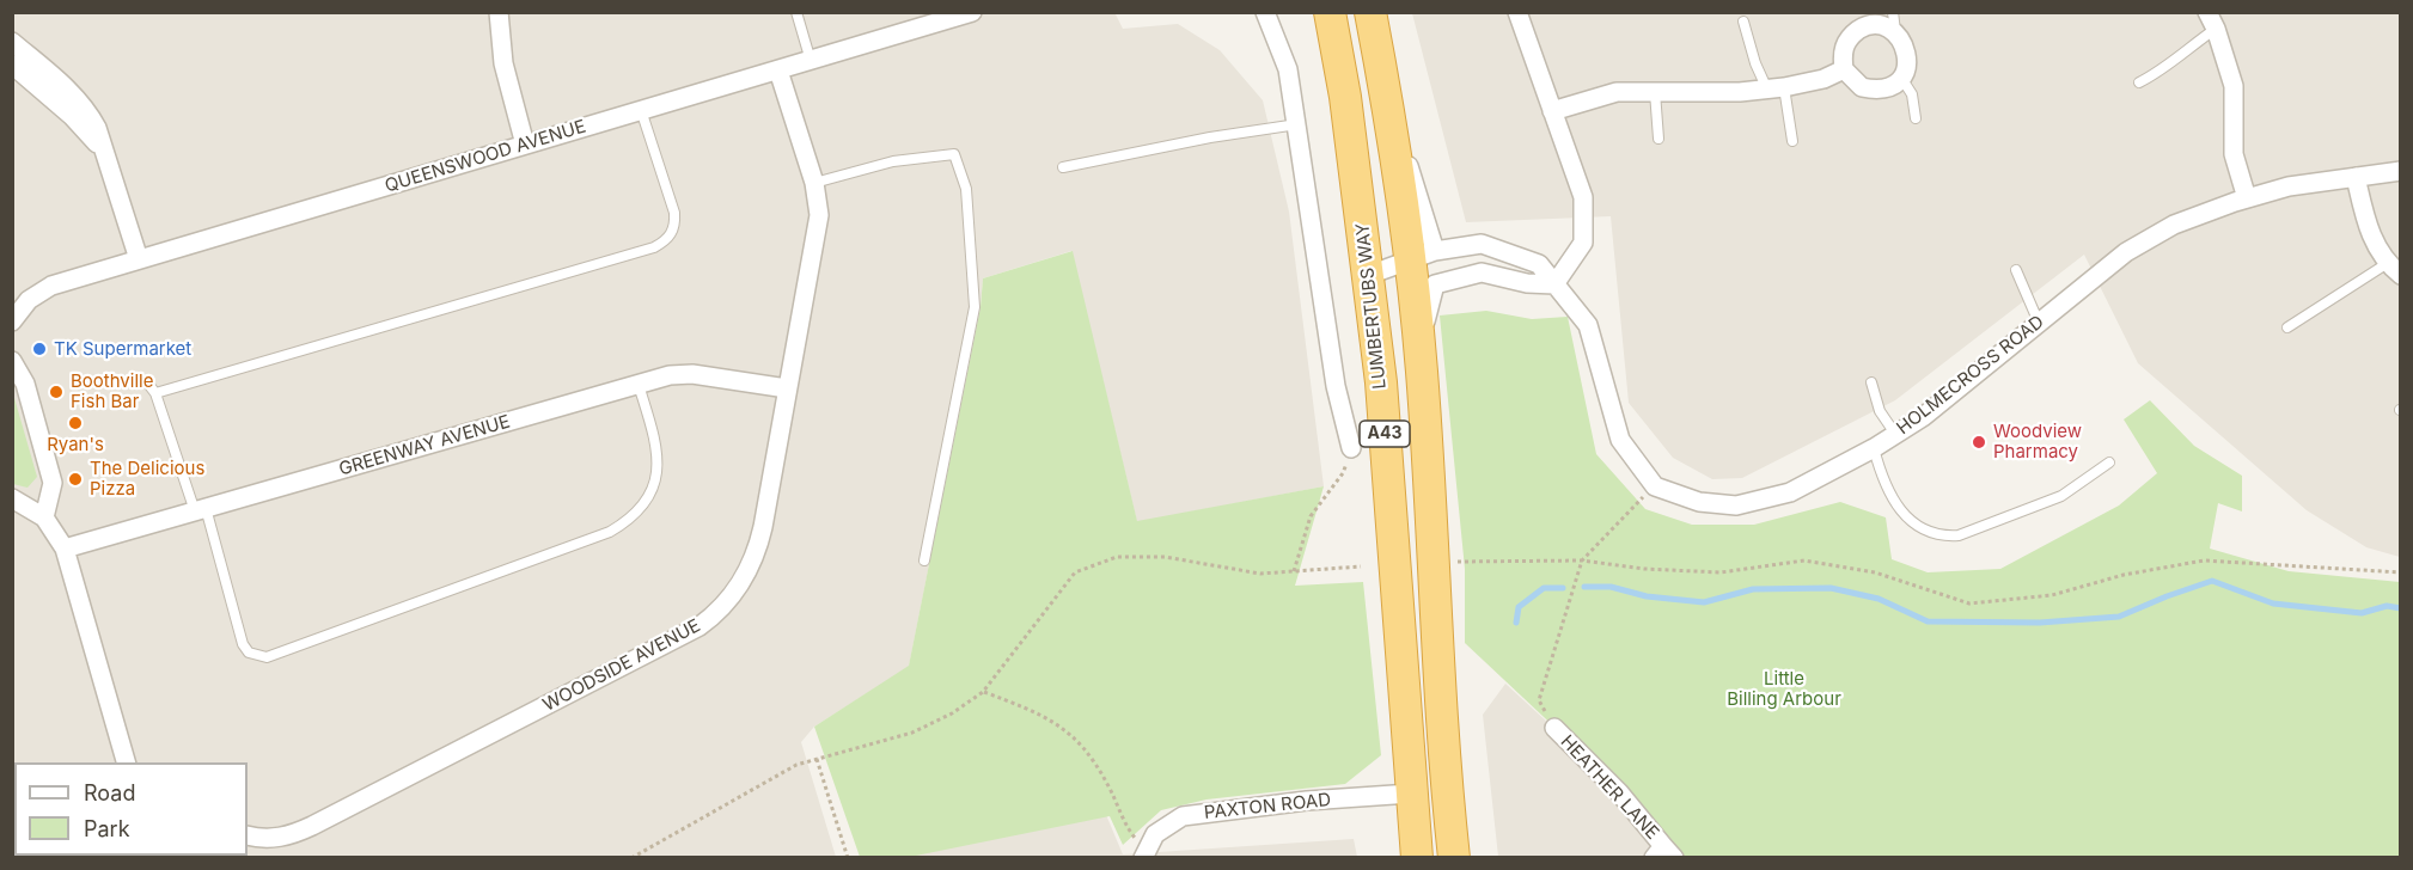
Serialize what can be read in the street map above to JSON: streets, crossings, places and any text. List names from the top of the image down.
{
  "streets": {
    "highway": ["LUMBERTUBS WAY", "A43"],
    "street": [
      "QUEENSWOOD AVENUE",
      "HOLMECROSS ROAD",
      "GREENWAY AVENUE",
      "WOODSIDE AVENUE",
      "HEATHER LANE",
      "PAXTON ROAD"
    ]
  },
  "crossings": [
    ["QUEENSWOOD AVENUE", "WOODSIDE AVENUE"],
    ["LUMBERTUBS WAY", "PAXTON ROAD"],
    ["GREENWAY AVENUE", "WOODSIDE AVENUE"]
  ],
  "parks": ["Little Billing Arbour"],
  "places": [
    "TK Supermarket",
    "Boothville Fish Bar",
    "Ryan's",
    "Woodview Pharmacy",
    "The Delicious Pizza"
  ],
  "legend": ["Road", "Park"]
}
